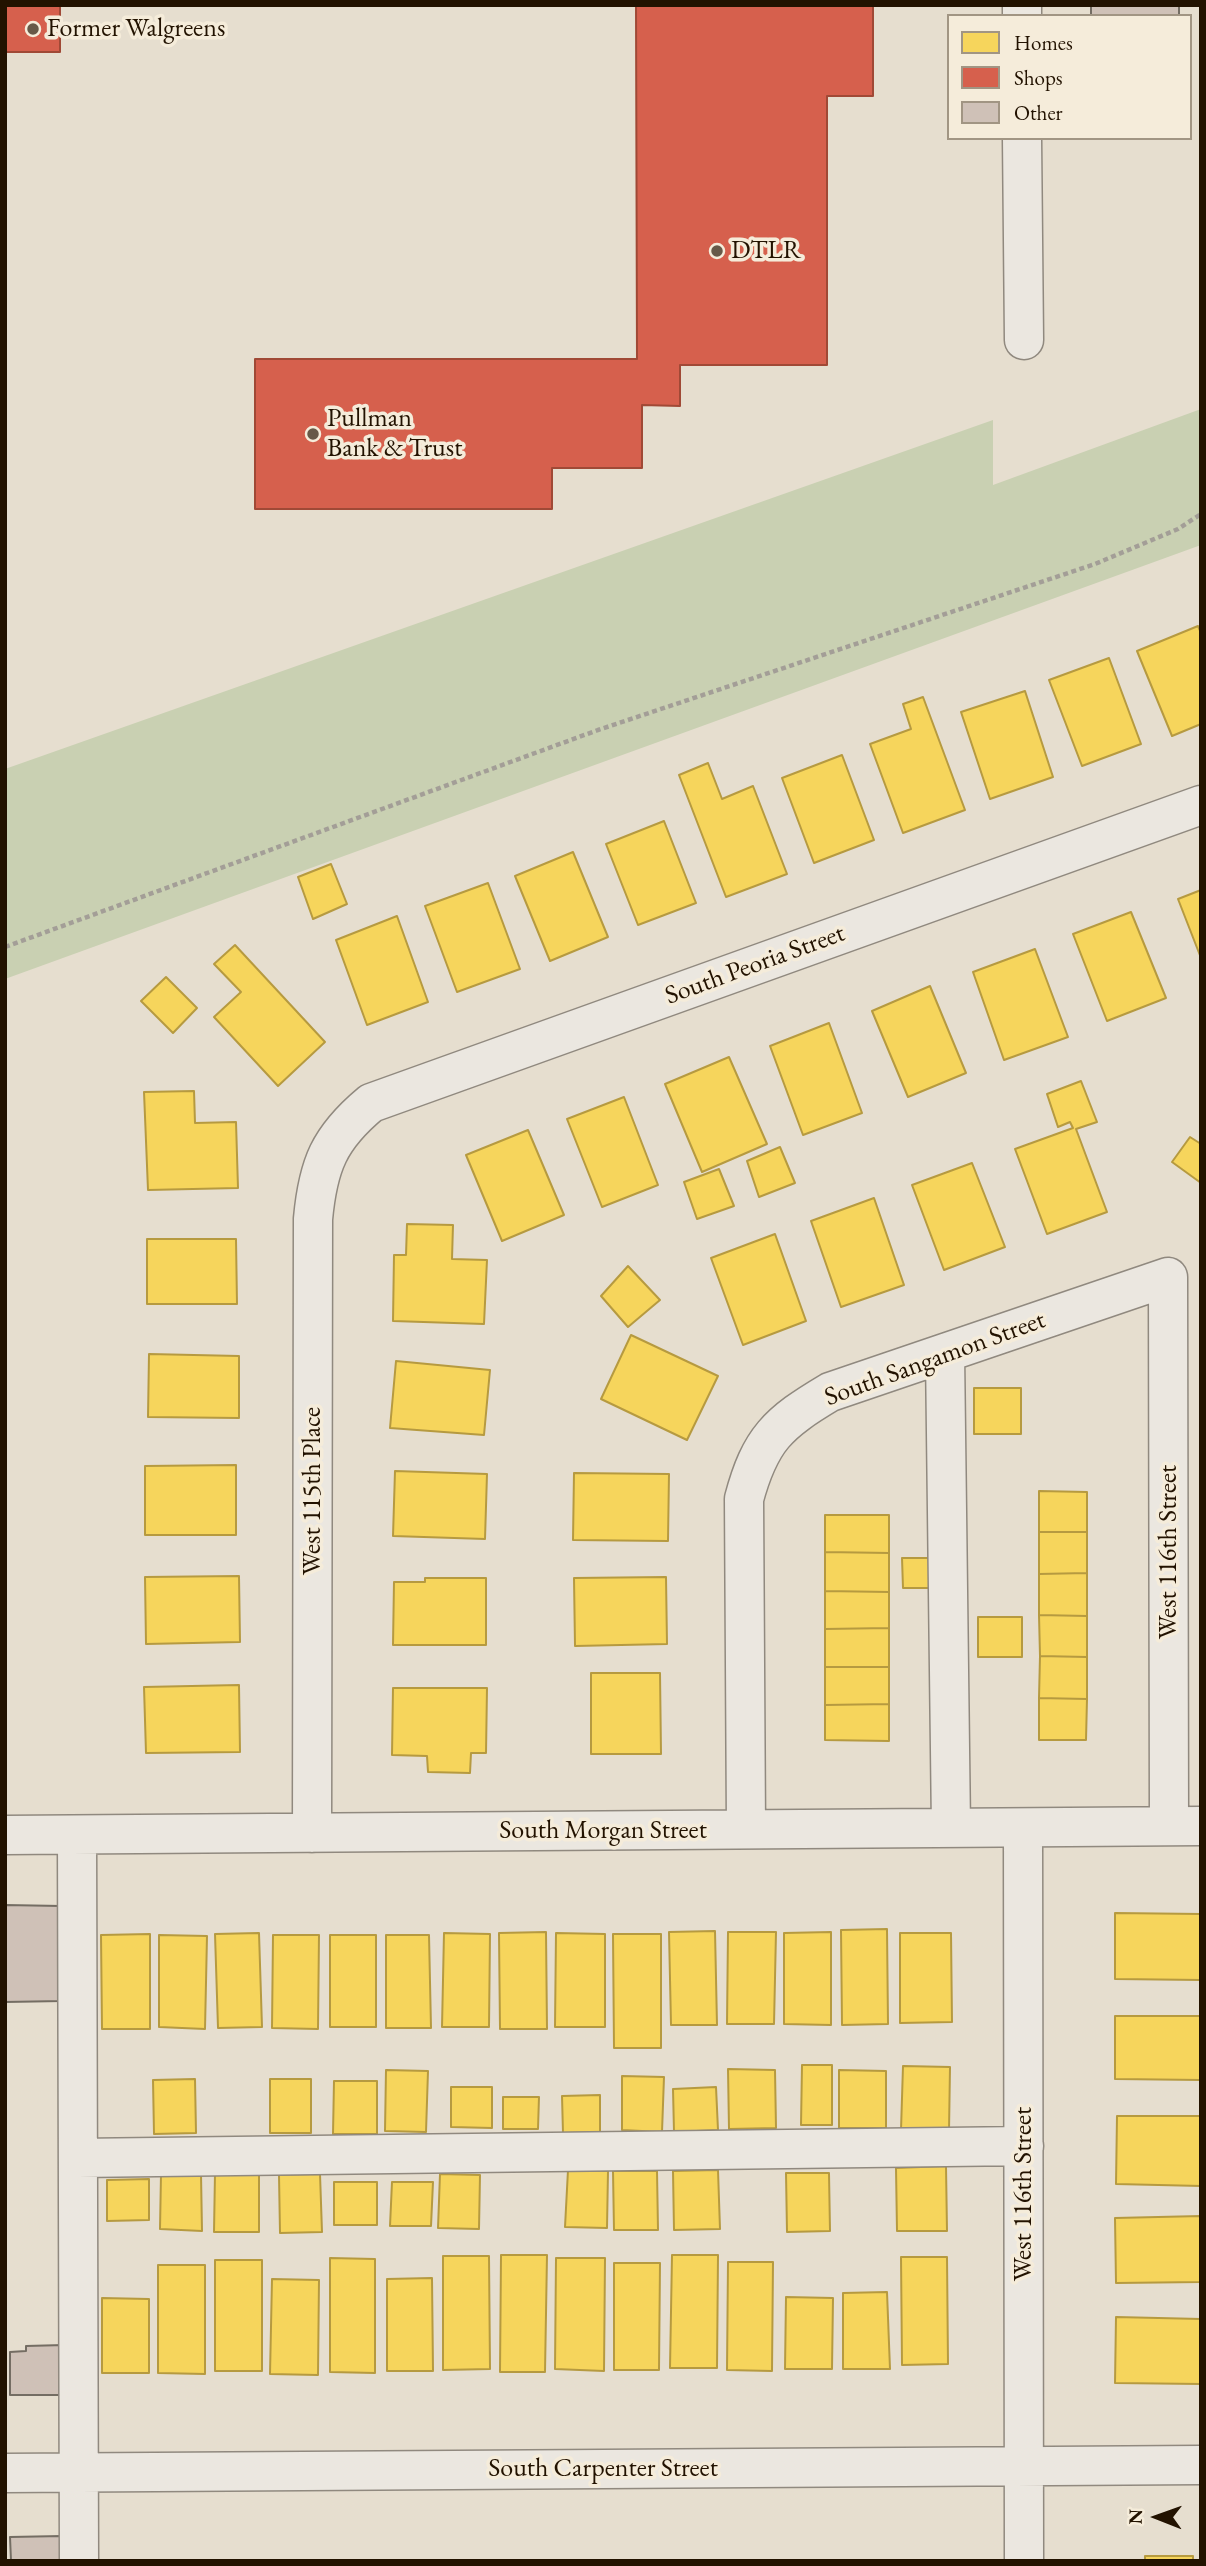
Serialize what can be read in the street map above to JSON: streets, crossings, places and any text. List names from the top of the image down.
{
  "streets": {
    "street": [
      "South Peoria Street",
      "South Sangamon Street",
      "West 115th Place",
      "West 116th Street",
      "South Morgan Street",
      "South Carpenter Street"
    ]
  },
  "crossings": [
    ["South Peoria Street", "West 115th Place"],
    ["South Sangamon Street", "West 116th Street"],
    ["South Sangamon Street", "South Morgan Street"],
    ["West 115th Place", "South Morgan Street"],
    ["West 116th Street", "South Morgan Street"],
    ["West 116th Street", "South Carpenter Street"]
  ],
  "places": ["Former Walgreens", "DTLR", "Pullman Bank & Trust"],
  "legend": ["Homes", "Shops", "Other"],
  "north": "left"
}
